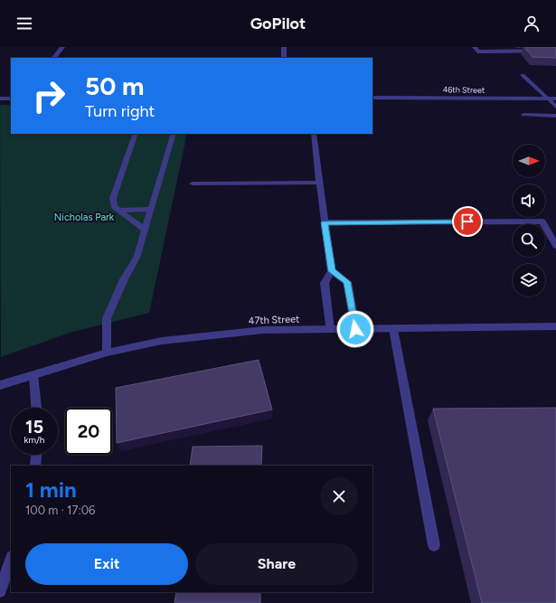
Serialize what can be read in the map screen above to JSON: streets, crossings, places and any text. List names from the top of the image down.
{
  "streets": {
    "street": ["46th Street", "47th Street"]
  },
  "parks": ["Nicholas Park"],
  "north": "right",
  "page": {
    "header": "GoPilot",
    "turn": ["50 m", "Turn right"],
    "speed": "15 km/h",
    "limit": "20",
    "heading": ["1 min", "100 m · 17:06"],
    "buttons": ["Exit", "Share"]
  }
}
